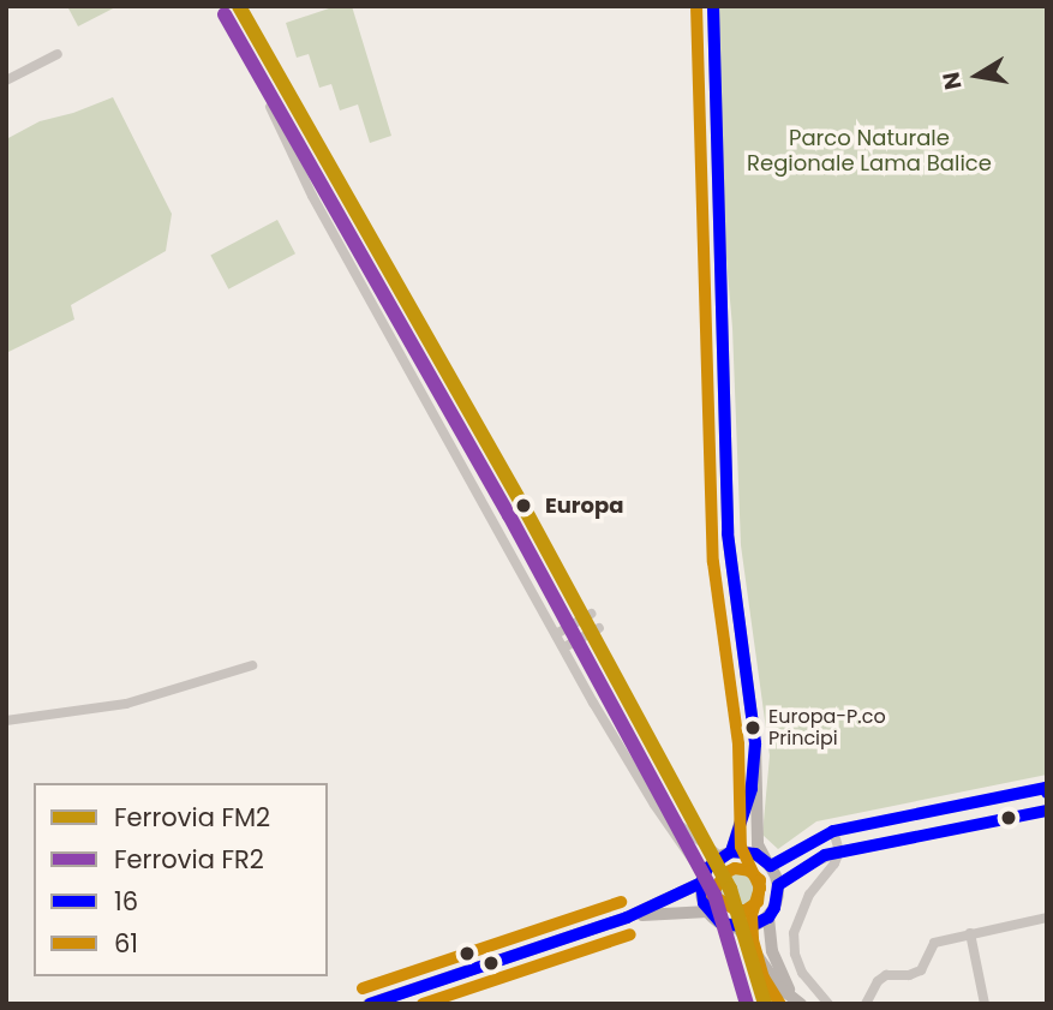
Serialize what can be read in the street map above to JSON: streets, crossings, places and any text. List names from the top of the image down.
{
  "parks": ["Parco Naturale Regionale Lama Balice"],
  "places": ["Europa", "Europa-P.co Principi"],
  "lines": [
    "rail line FM2",
    "transit line 16",
    "transit line 61",
    "rail line FR2"
  ],
  "legend": [
    "Ferrovia FM2",
    "Ferrovia FR2",
    "16",
    "61"
  ],
  "north": "left"
}
